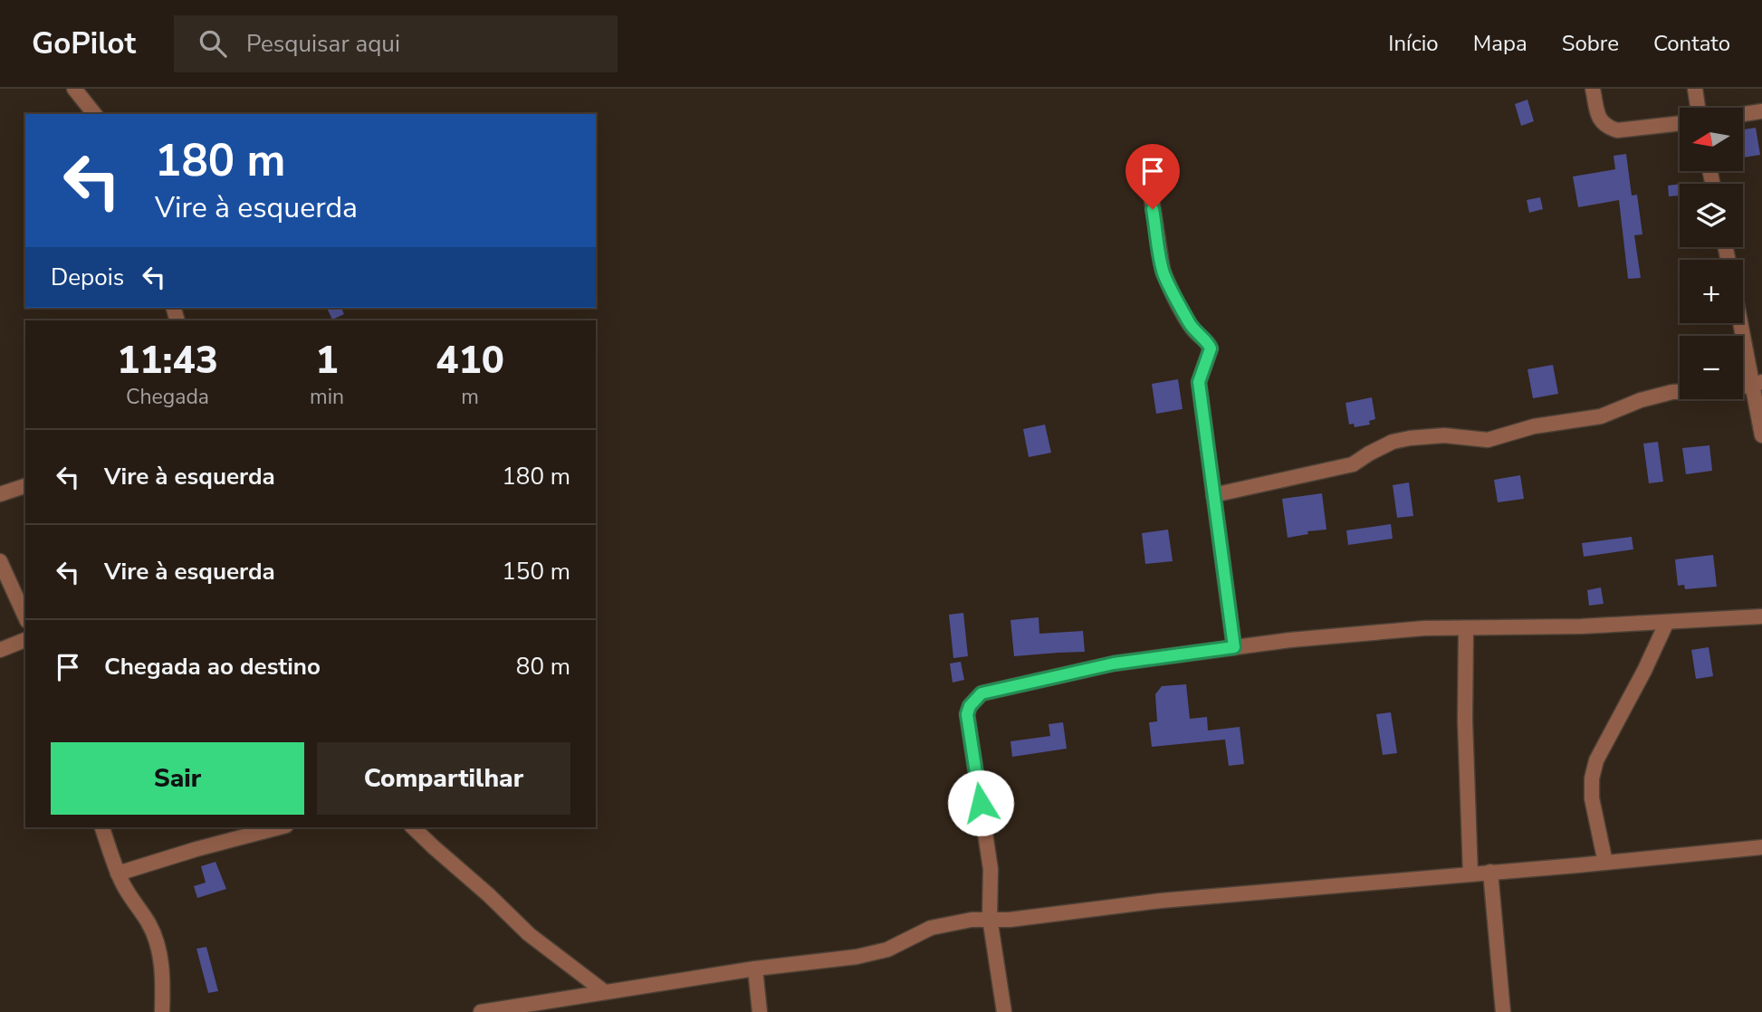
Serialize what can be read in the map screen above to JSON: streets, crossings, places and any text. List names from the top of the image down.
{
  "north": "left",
  "page": {
    "header": "GoPilot",
    "search": "Pesquisar aqui",
    "nav": [
      "Início",
      "Mapa",
      "Sobre",
      "Contato"
    ],
    "map_buttons": ["+", "−"],
    "turn": ["180 m", "Vire à esquerda"],
    "then": "Depois",
    "eta": [
      "11:43",
      "Chegada",
      "1",
      "min",
      "410",
      "m"
    ],
    "list": [
      {
        "name": "Vire à esquerda",
        "value": "180 m"
      },
      {
        "name": "Vire à esquerda",
        "value": "150 m"
      },
      {
        "name": "Chegada ao destino",
        "value": "80 m"
      }
    ],
    "buttons": ["Sair", "Compartilhar"]
  }
}
